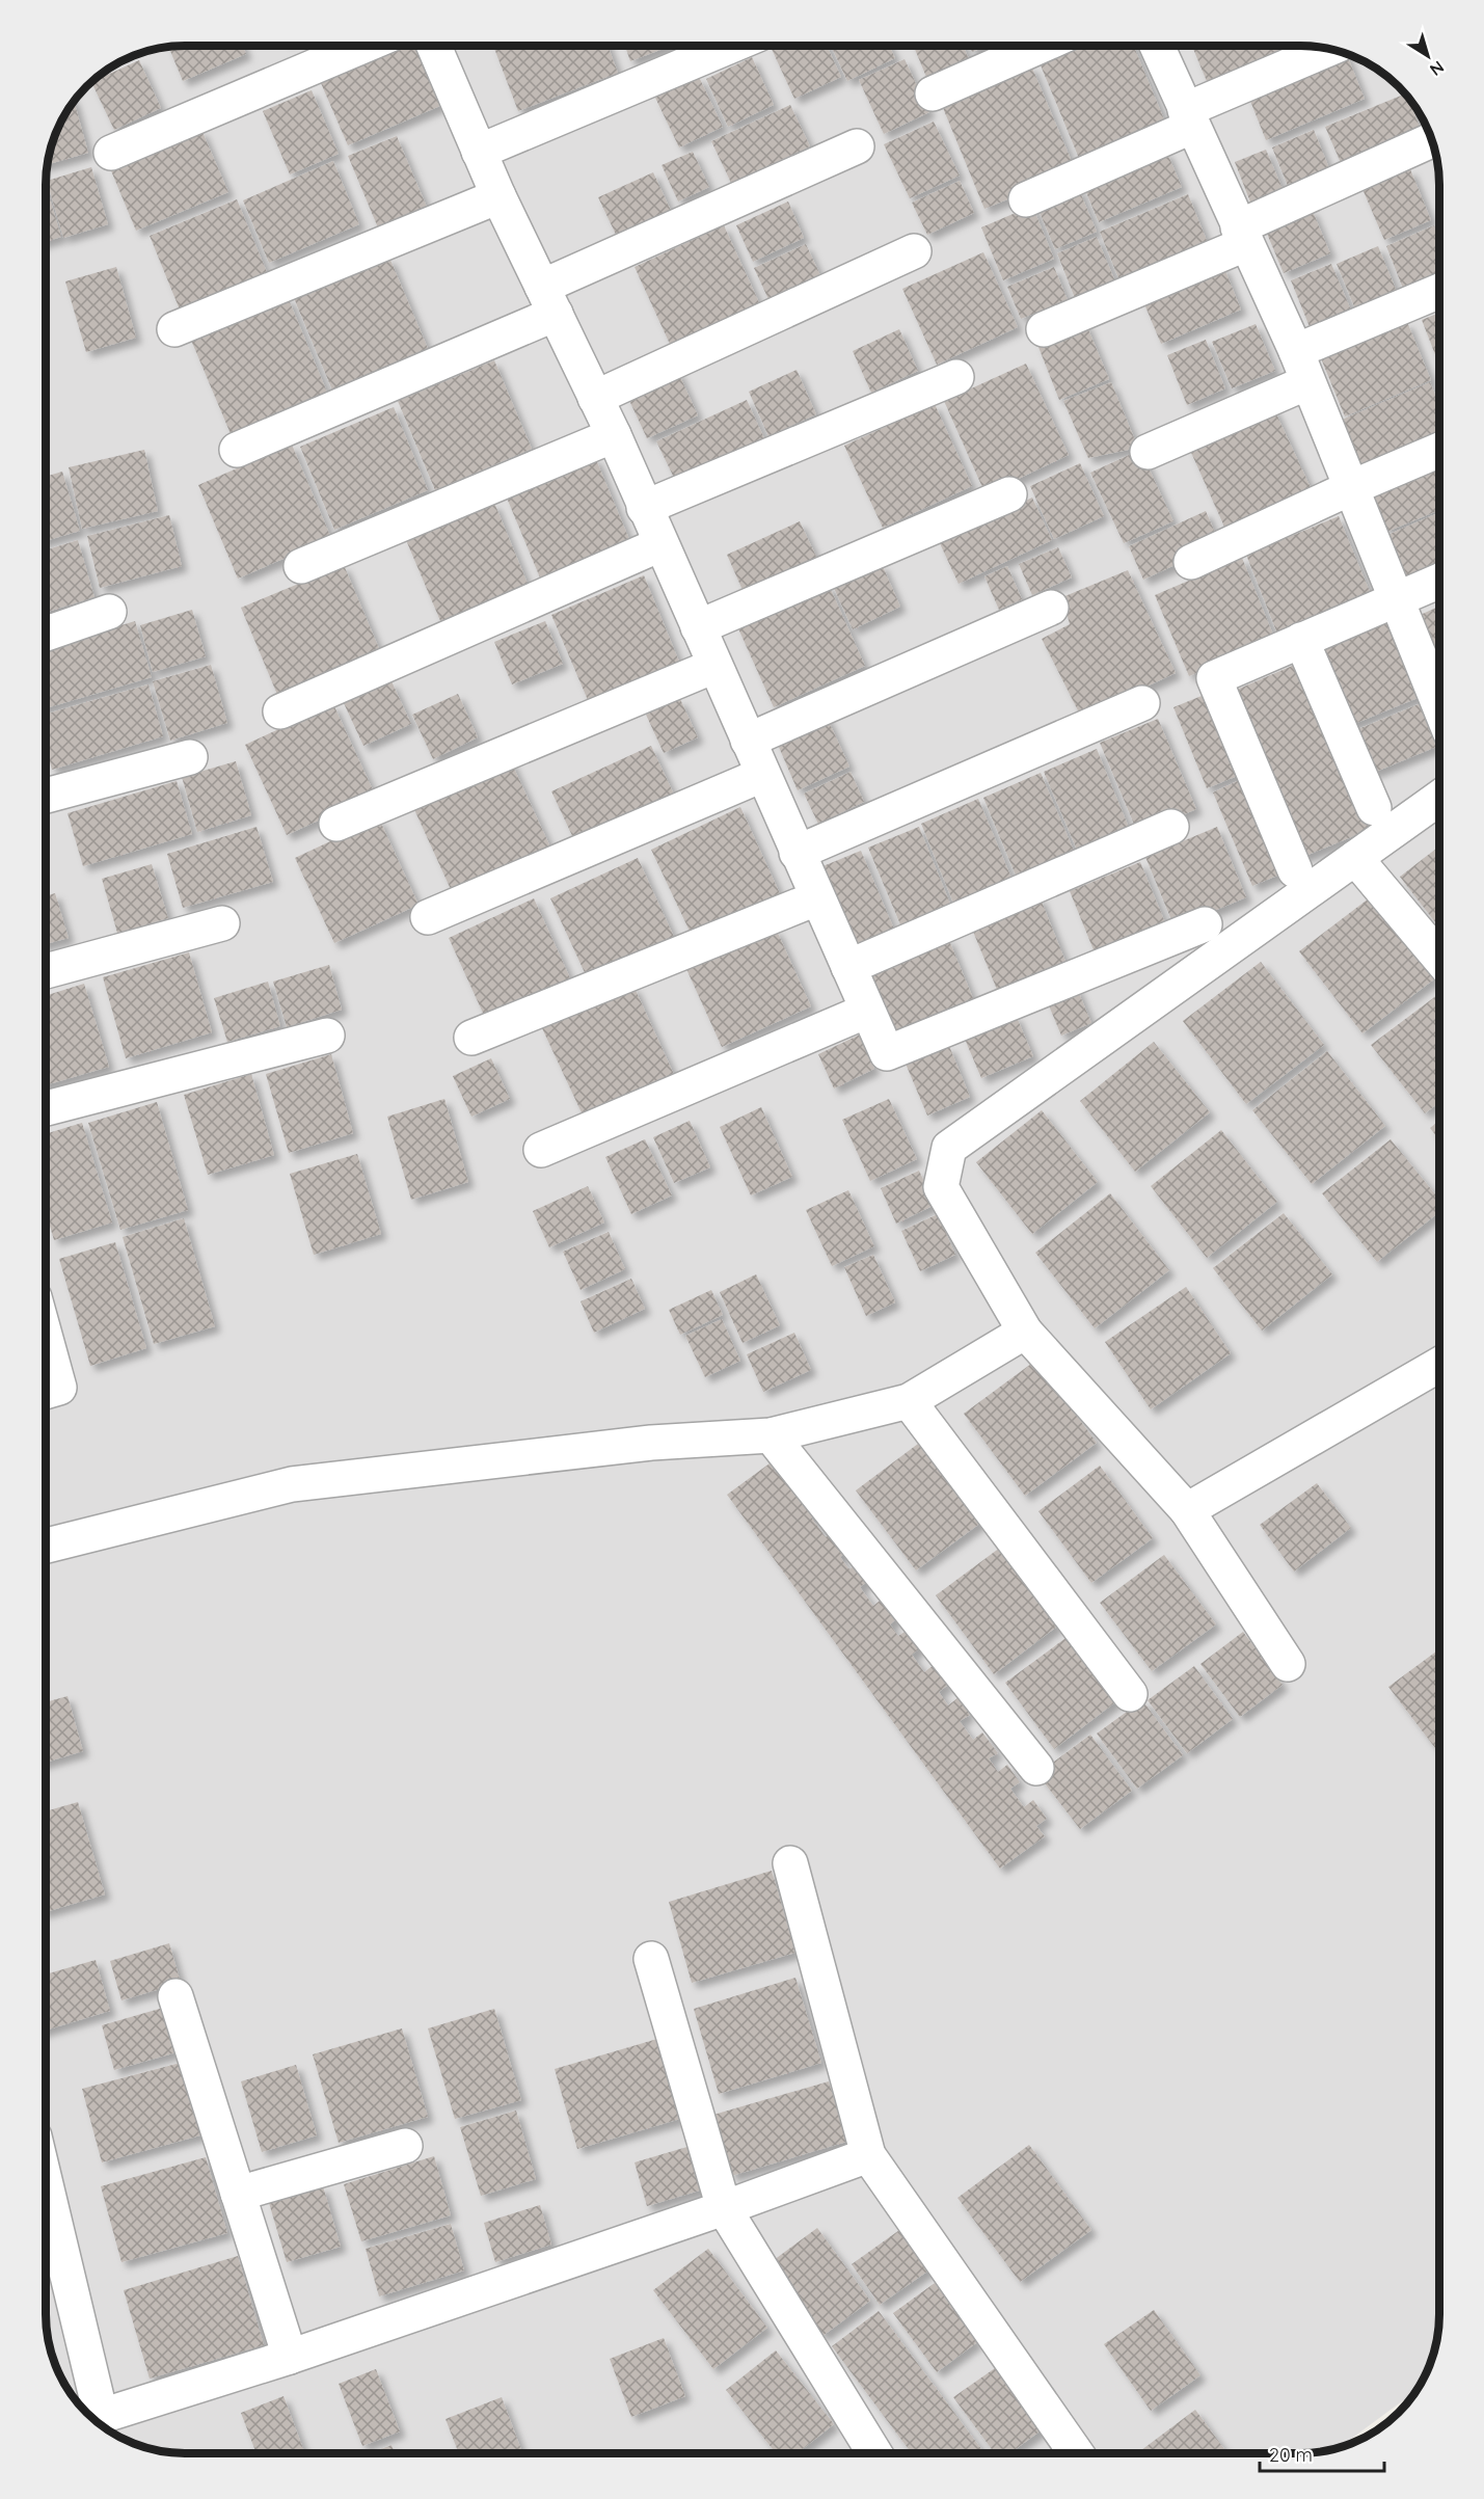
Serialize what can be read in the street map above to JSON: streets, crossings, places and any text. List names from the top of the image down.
{
  "scale_bar": "20 m",
  "north": "bottom right"
}
